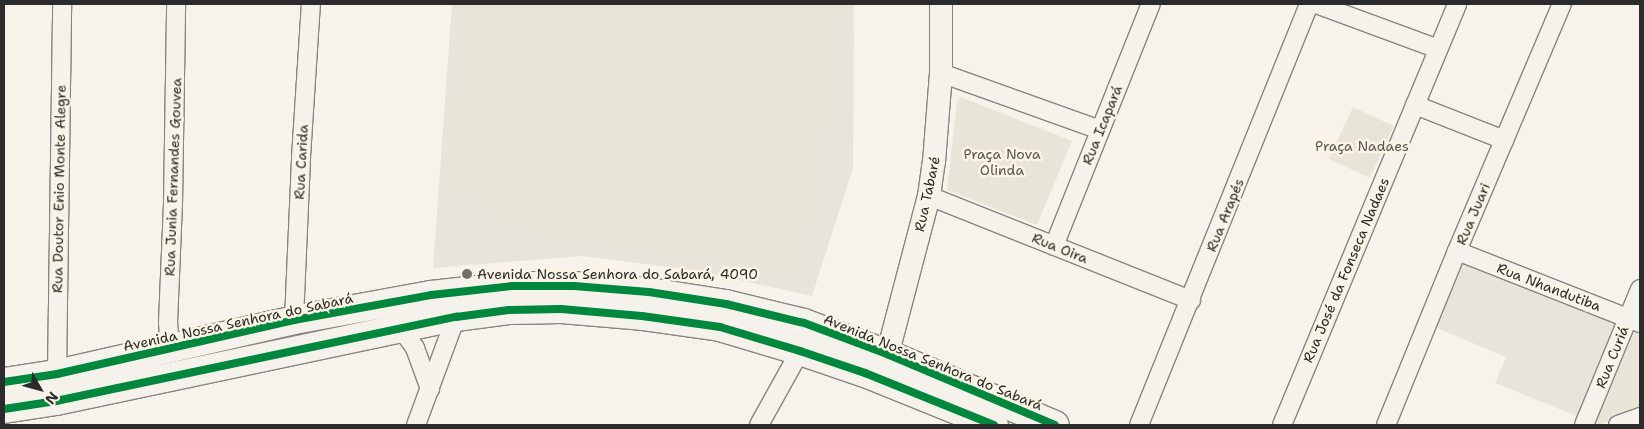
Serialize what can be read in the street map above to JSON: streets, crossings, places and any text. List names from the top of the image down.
{
  "streets": {
    "main road": ["Avenida Nossa Senhora do Sabará"],
    "street": [
      "Rua Icapará",
      "Rua Carida",
      "Rua Junia Fernandes Gouvea",
      "Rua Doutor Enio Monte Alegre",
      "Rua Tabaré",
      "Rua Juari",
      "Rua Arapés",
      "Rua Oira",
      "Rua José da Fonseca Nadaes",
      "Rua Nhandutiba",
      "Rua Curiá"
    ]
  },
  "crossings": [
    ["Rua Icapará", "Rua Oira"],
    ["Rua Carida", "Avenida Nossa Senhora do Sabará"],
    ["Rua Junia Fernandes Gouvea", "Avenida Nossa Senhora do Sabará"],
    ["Rua Doutor Enio Monte Alegre", "Avenida Nossa Senhora do Sabará"],
    ["Rua Tabaré", "Rua Oira"],
    ["Rua Tabaré", "Avenida Nossa Senhora do Sabará"],
    ["Rua Juari", "Rua Nhandutiba"],
    ["Rua Arapés", "Rua Oira"],
    ["Rua Nhandutiba", "Rua Curiá"]
  ],
  "parks": ["Praça Nadaes", "Praça Nova Olinda"],
  "places": ["Avenida Nossa Senhora do Sabará, 4090"],
  "north": "bottom right"
}
